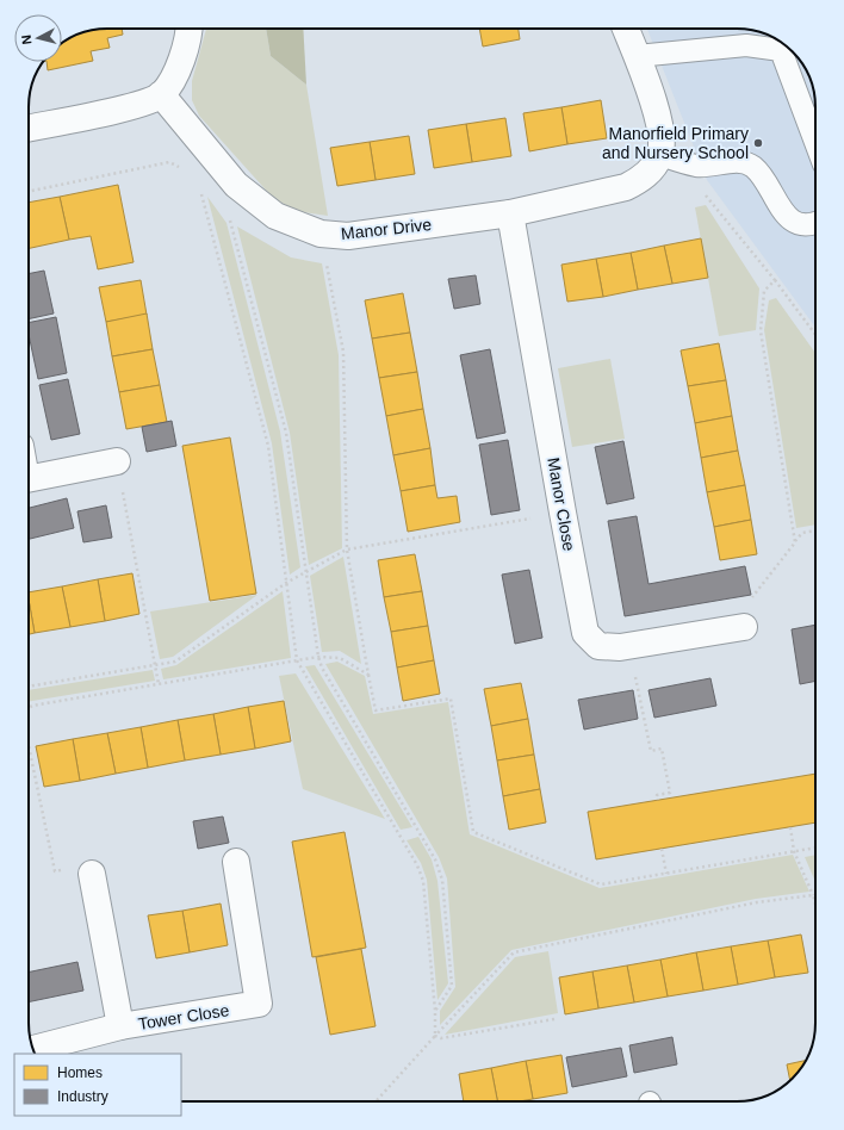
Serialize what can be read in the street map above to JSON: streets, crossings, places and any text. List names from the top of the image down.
{
  "streets": {
    "street": ["Manor Drive", "Manor Close", "Tower Close"]
  },
  "crossings": [
    ["Manor Drive", "Manor Close"]
  ],
  "places": ["Manorfield Primary and Nursery School"],
  "legend": ["Homes", "Industry"],
  "north": "left"
}
